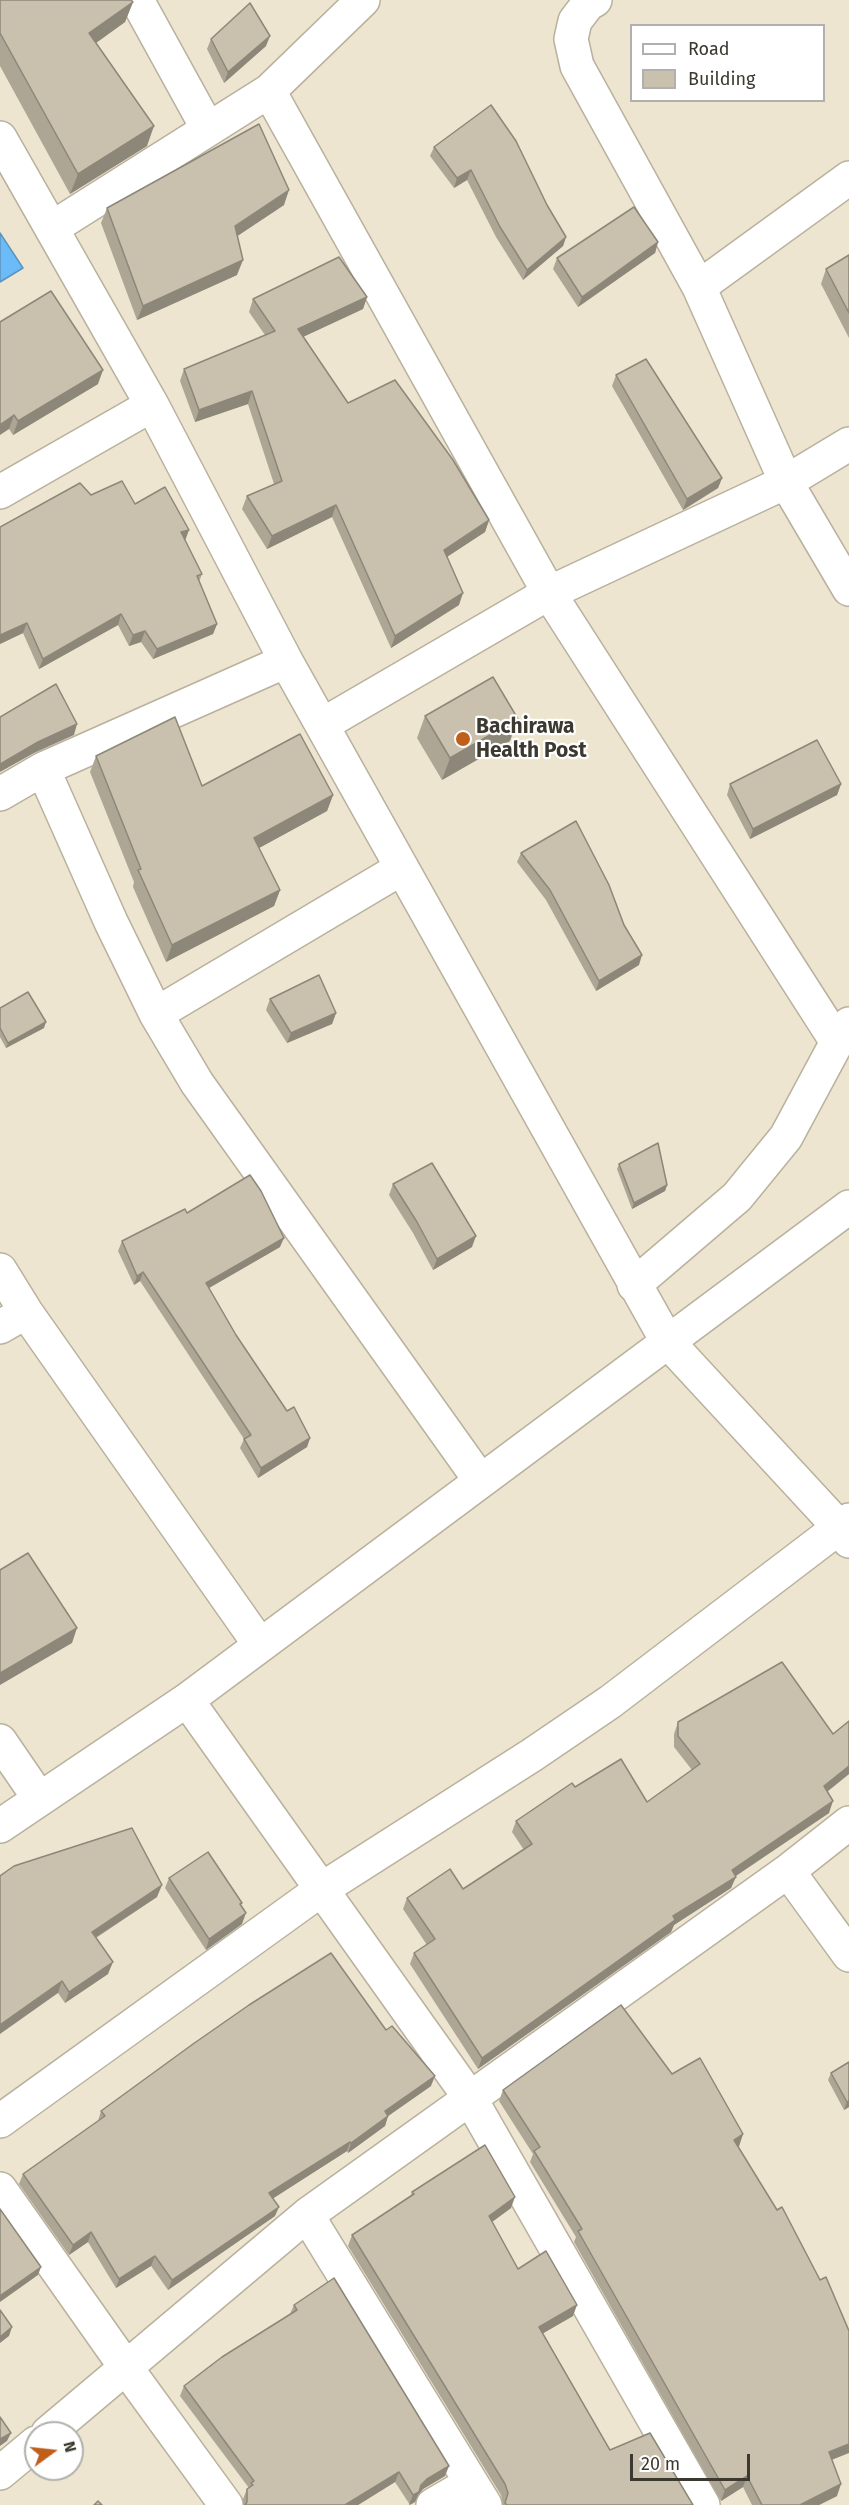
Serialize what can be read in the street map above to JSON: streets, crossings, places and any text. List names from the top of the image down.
{
  "places": ["Bachirawa Health Post"],
  "legend": ["Road", "Building"],
  "scale_bar": "20 m",
  "north": "right"
}
